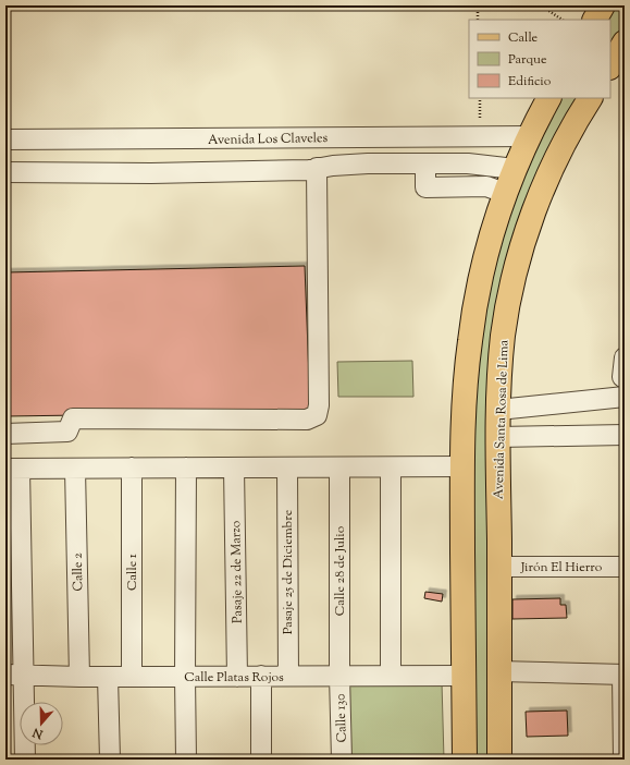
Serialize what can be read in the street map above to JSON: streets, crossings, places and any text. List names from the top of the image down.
{
  "streets": {
    "main road": ["Avenida Santa Rosa de Lima"],
    "street": [
      "Avenida Los Claveles",
      "Jirón El Hierro",
      "Calle 28 de Julio",
      "Calle 2",
      "Calle 1",
      "Pasaje 22 de Marzo",
      "Pasaje 25 de Diciembre",
      "Calle Platas Rojos",
      "Calle 130"
    ]
  },
  "crossings": [
    ["Avenida Santa Rosa de Lima", "Jirón El Hierro"],
    ["Calle 28 de Julio", "Calle Platas Rojos"],
    ["Calle 28 de Julio", "Calle 130"],
    ["Calle 2", "Calle Platas Rojos"],
    ["Calle 1", "Calle Platas Rojos"],
    ["Pasaje 22 de Marzo", "Calle Platas Rojos"],
    ["Pasaje 25 de Diciembre", "Calle Platas Rojos"],
    ["Calle Platas Rojos", "Calle 130"]
  ],
  "legend": ["Calle", "Parque", "Edificio"],
  "north": "bottom"
}
